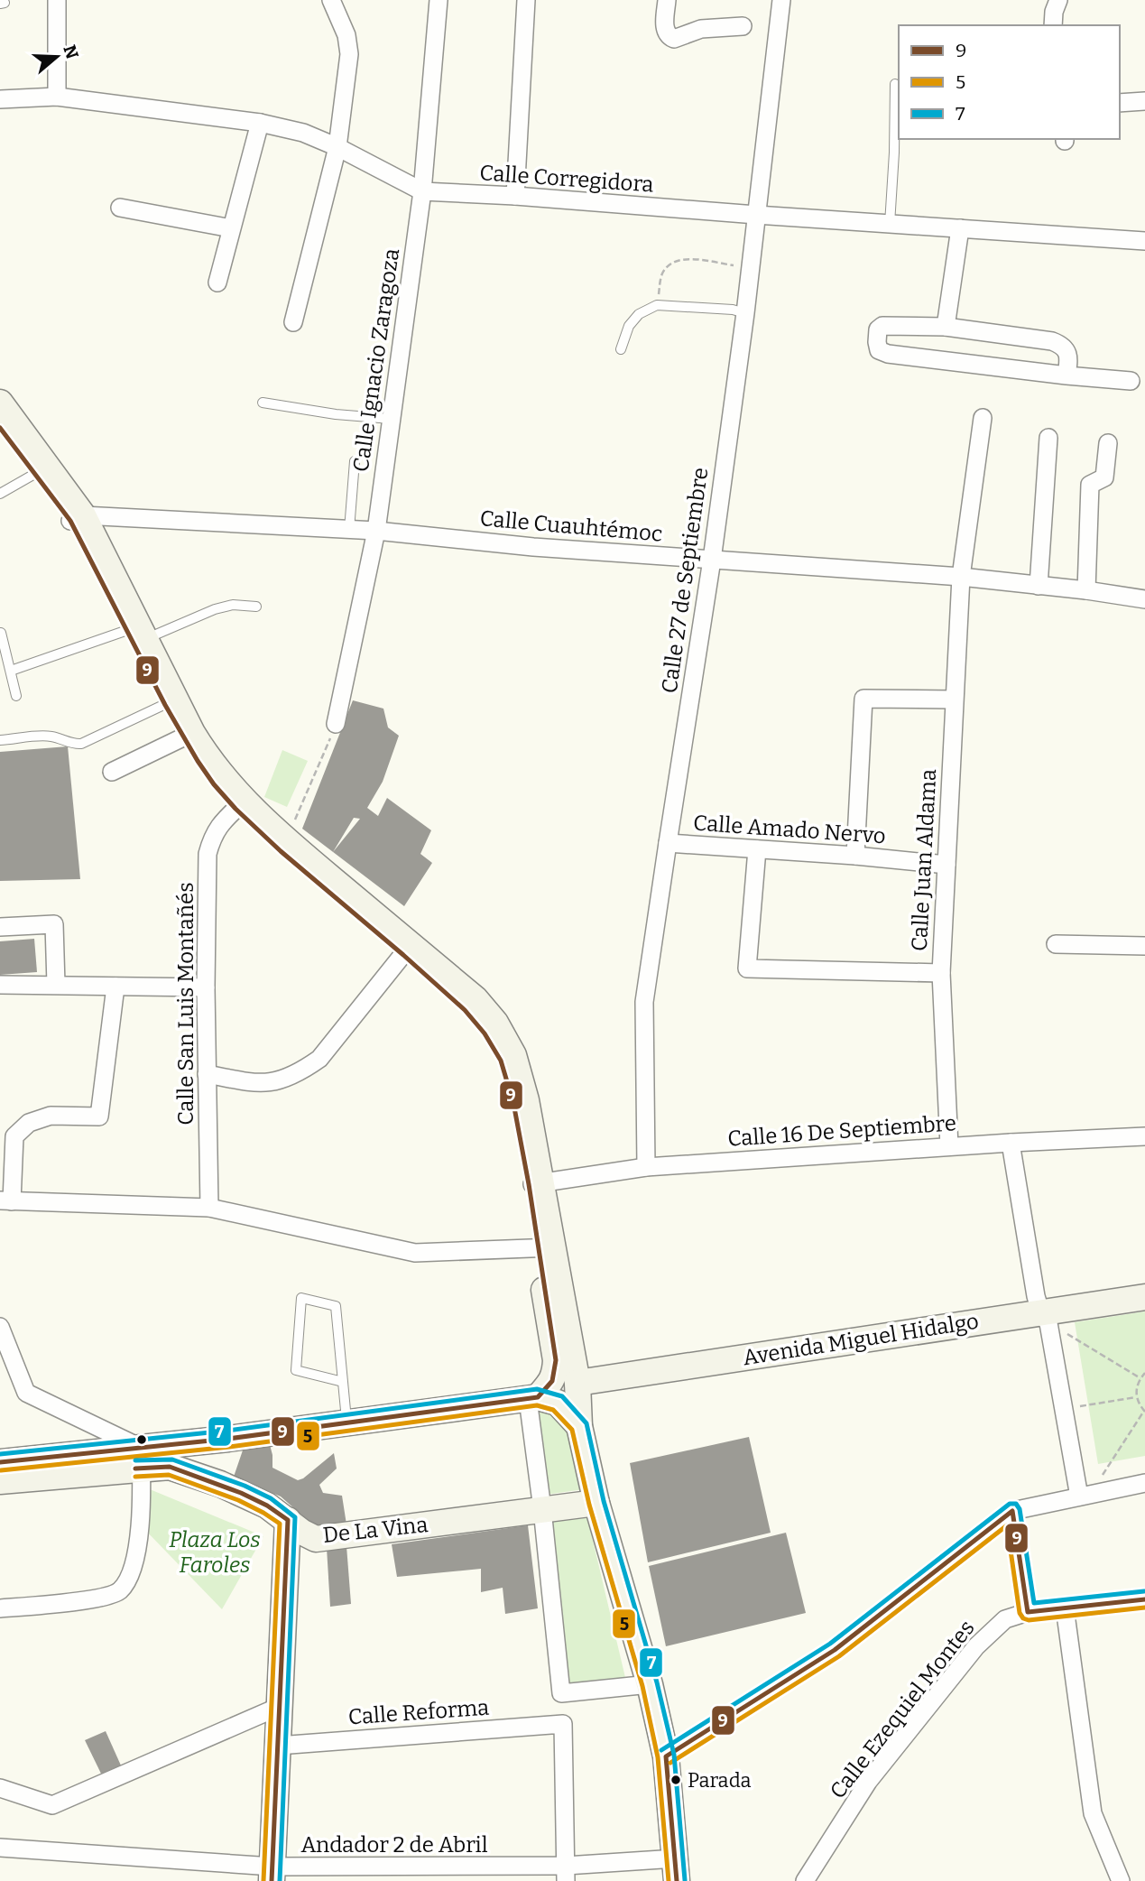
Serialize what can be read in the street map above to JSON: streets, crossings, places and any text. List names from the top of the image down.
{
  "streets": {
    "street": [
      "Calle Corregidora",
      "Calle Ignacio Zaragoza",
      "Calle Cuauhtémoc",
      "Calle 27 de Septiembre",
      "Calle Amado Nervo",
      "Calle Juan Aldama",
      "Calle San Luis Montañés",
      "Calle 16 De Septiembre",
      "Avenida Miguel Hidalgo",
      "De La Vina",
      "Calle Ezequiel Montes",
      "Calle Reforma",
      "Andador 2 de Abril"
    ]
  },
  "crossings": [
    ["Calle Corregidora", "Calle Ignacio Zaragoza"],
    ["Calle Corregidora", "Calle 27 de Septiembre"],
    ["Calle Ignacio Zaragoza", "Calle Cuauhtémoc"],
    ["Calle Cuauhtémoc", "Calle 27 de Septiembre"],
    ["Calle Cuauhtémoc", "Calle Juan Aldama"],
    ["Calle 27 de Septiembre", "Calle Amado Nervo"],
    ["Calle 27 de Septiembre", "Calle 16 De Septiembre"],
    ["Calle Amado Nervo", "Calle Juan Aldama"],
    ["Calle Juan Aldama", "Calle 16 De Septiembre"],
    ["Calle Reforma", "Andador 2 de Abril"]
  ],
  "parks": ["Plaza Los Faroles"],
  "places": ["Parada"],
  "lines": ["transit line 9", "transit line 7", "transit line 5"],
  "legend": ["9", "5", "7"],
  "north": "right"
}
